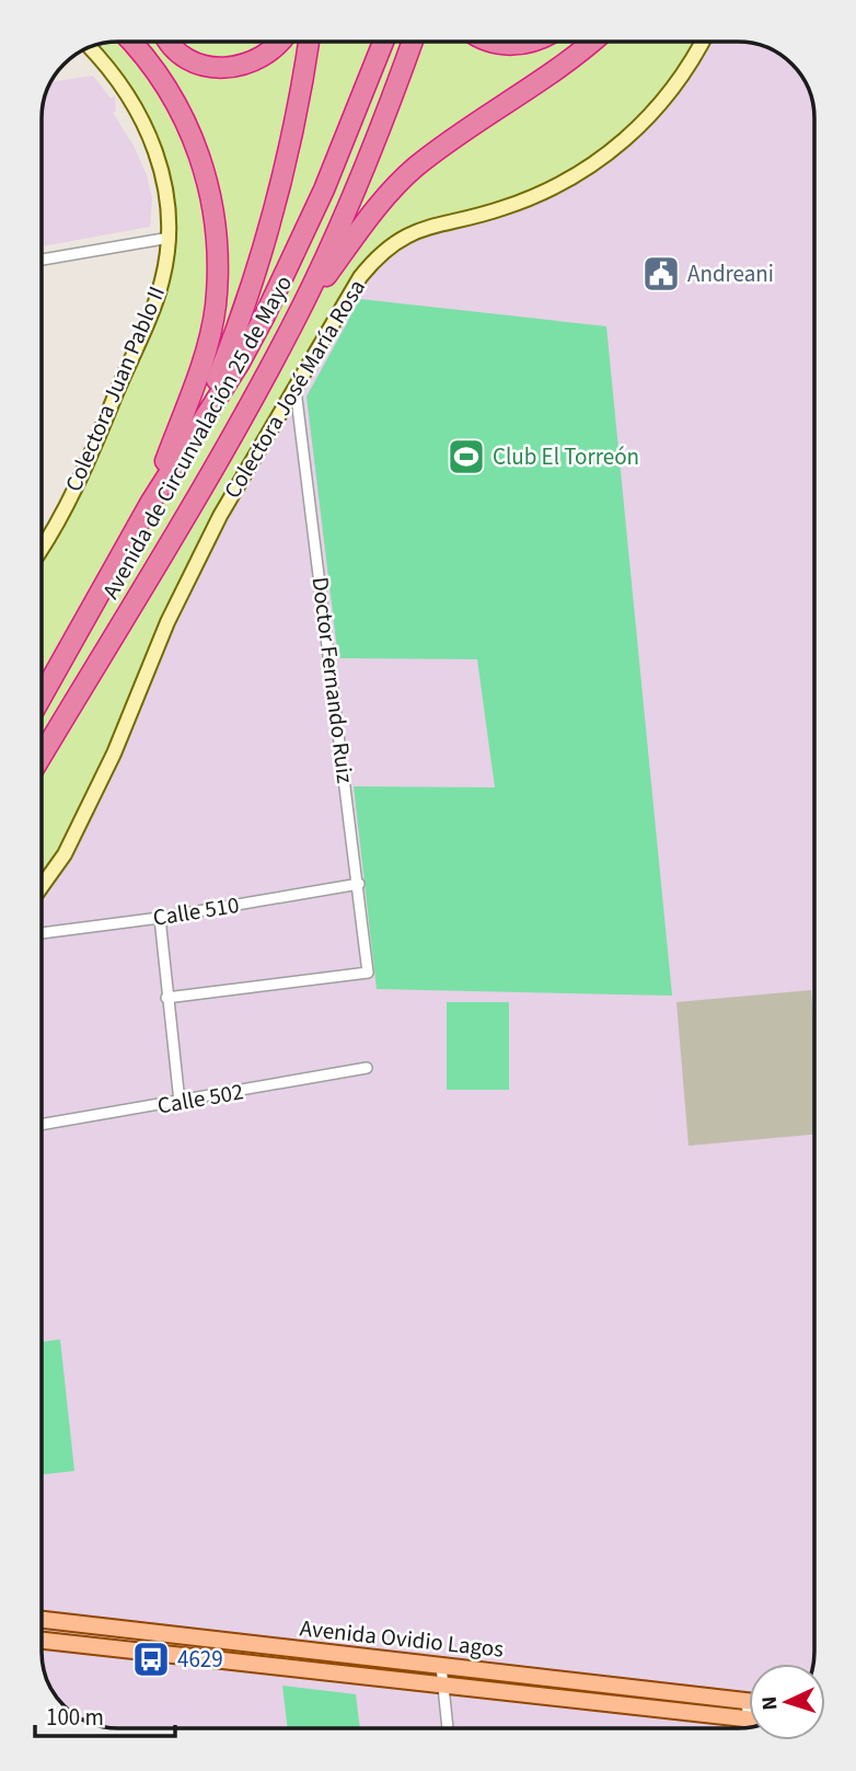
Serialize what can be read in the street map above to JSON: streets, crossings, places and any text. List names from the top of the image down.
{
  "streets": {
    "highway": ["Avenida de Circunvalación 25 de Mayo"],
    "main road": ["Colectora Juan Pablo II", "Colectora José María Rosa", "Avenida Ovidio Lagos"],
    "street": ["Doctor Fernando Ruiz", "Calle 510", "Calle 502"]
  },
  "crossings": [
    ["Colectora José María Rosa", "Doctor Fernando Ruiz"],
    ["Doctor Fernando Ruiz", "Calle 510"]
  ],
  "places": {
    "public building": ["Andreani"],
    "sports": ["Club El Torreón"],
    "bus stop": ["4629"]
  },
  "scale_bar": "100 m",
  "north": "left"
}
